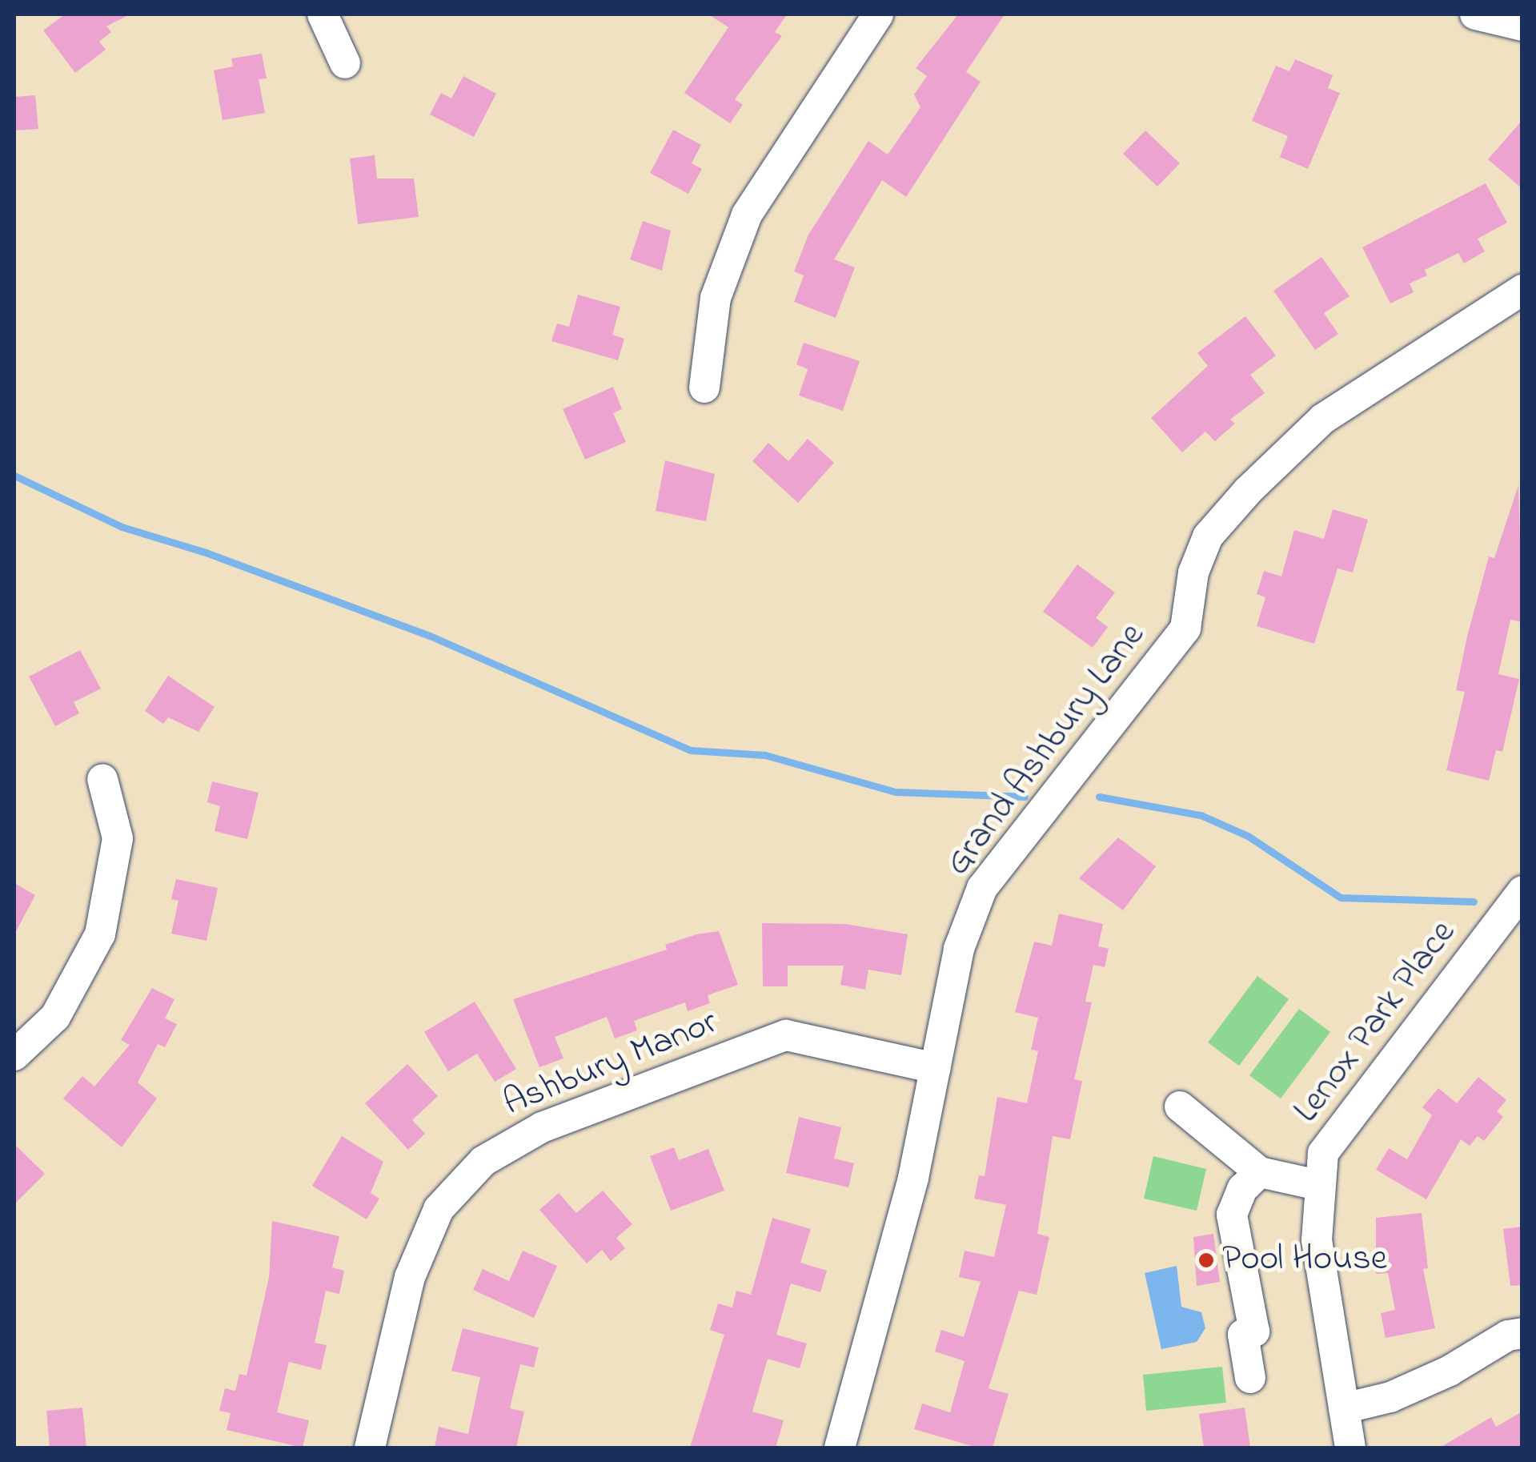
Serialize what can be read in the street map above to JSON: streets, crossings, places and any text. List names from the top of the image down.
{
  "streets": {
    "street": ["Grand Ashbury Lane", "Lenox Park Place", "Ashbury Manor"]
  },
  "crossings": [
    ["Grand Ashbury Lane", "Ashbury Manor"]
  ],
  "places": ["Pool House"]
}
